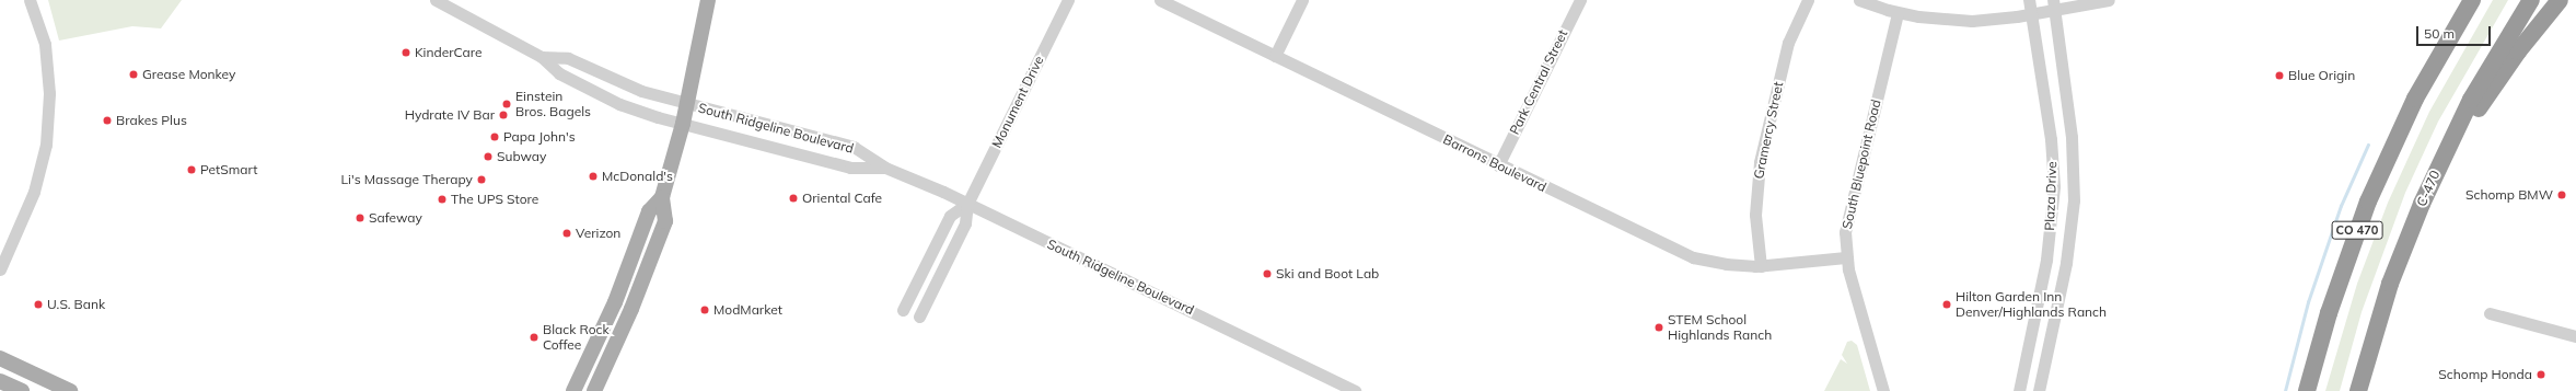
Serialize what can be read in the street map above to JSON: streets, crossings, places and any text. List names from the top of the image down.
{
  "streets": {
    "highway": ["C-470", "CO 470"],
    "street": [
      "Park Central Street",
      "Monument Drive",
      "South Ridgeline Boulevard",
      "Gramercy Street",
      "Barrons Boulevard",
      "South Bluepoint Road",
      "Plaza Drive"
    ]
  },
  "crossings": [
    ["Park Central Street", "Barrons Boulevard"],
    ["Monument Drive", "South Ridgeline Boulevard"],
    ["Gramercy Street", "Barrons Boulevard"],
    ["Barrons Boulevard", "South Bluepoint Road"]
  ],
  "places": [
    "KinderCare",
    "Grease Monkey",
    "Blue Origin",
    "Einstein Bros. Bagels",
    "Hydrate IV Bar",
    "Brakes Plus",
    "Papa John's",
    "Subway",
    "PetSmart",
    "McDonald's",
    "Li's Massage Therapy",
    "Schomp BMW",
    "Oriental Cafe",
    "The UPS Store",
    "Safeway",
    "Verizon",
    "Ski and Boot Lab",
    "U.S. Bank",
    "Hilton Garden Inn Denver/Highlands Ranch",
    "ModMarket",
    "STEM School Highlands Ranch",
    "Black Rock Coffee",
    "Schomp Honda"
  ],
  "scale_bar": "50 m"
}
